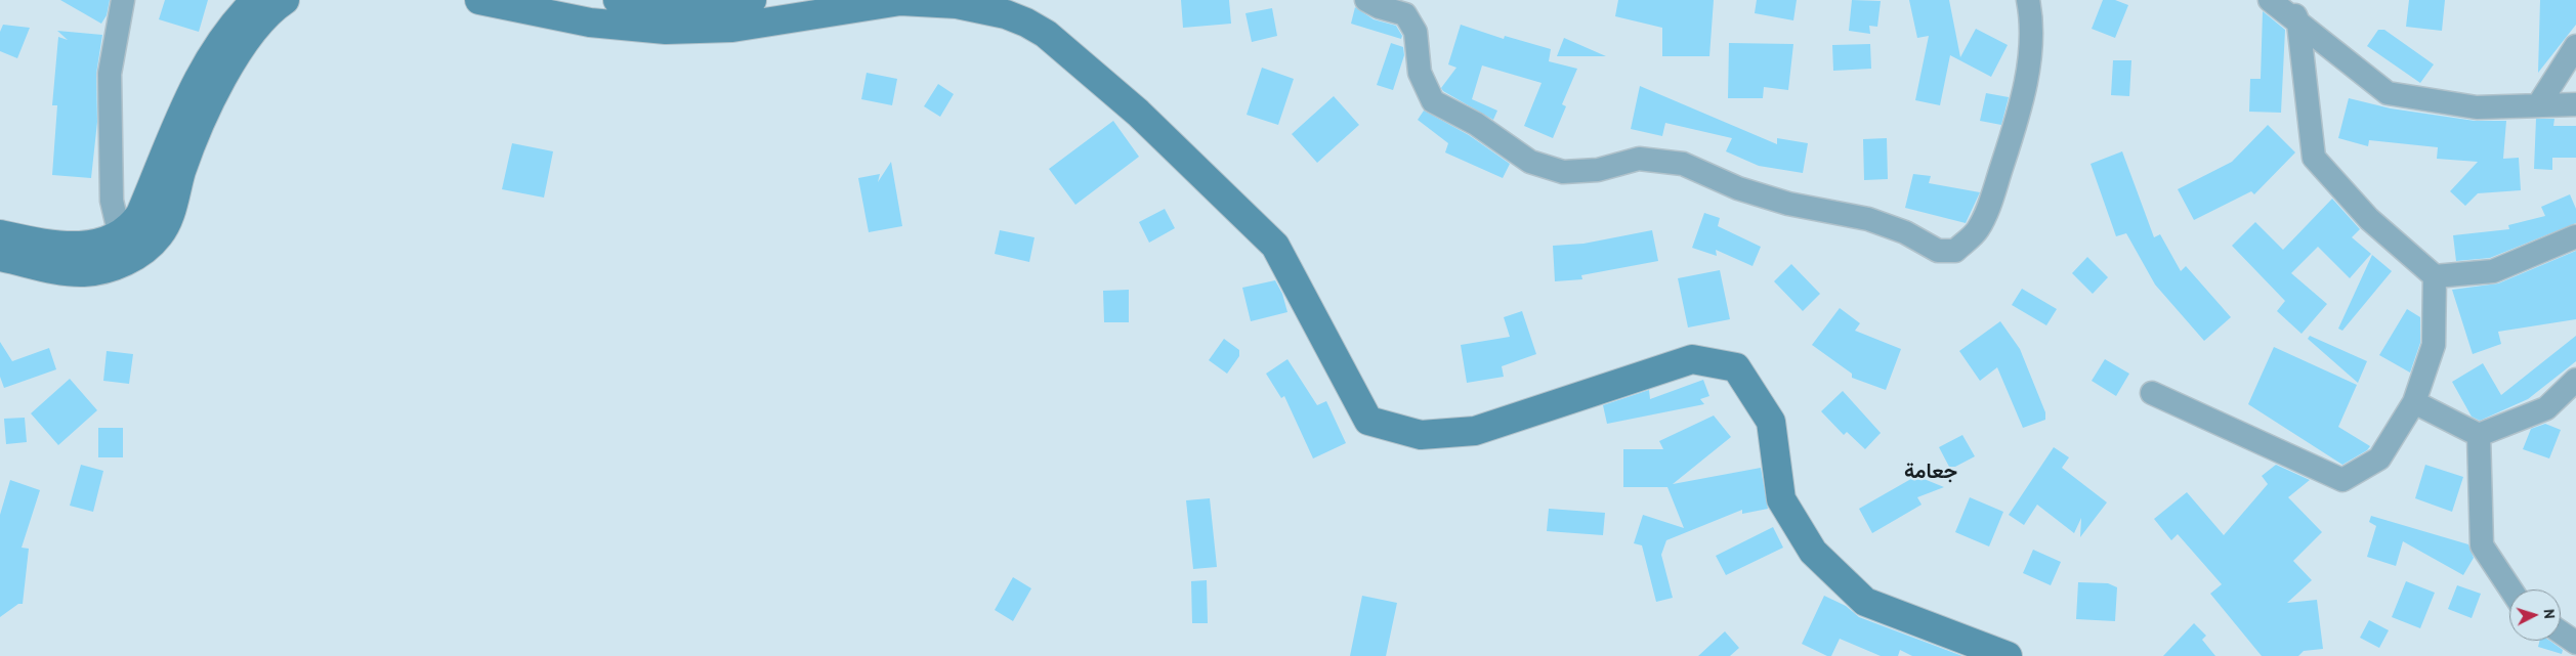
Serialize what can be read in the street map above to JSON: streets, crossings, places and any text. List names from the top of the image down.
{
  "districts": ["جعامة"],
  "north": "right"
}
